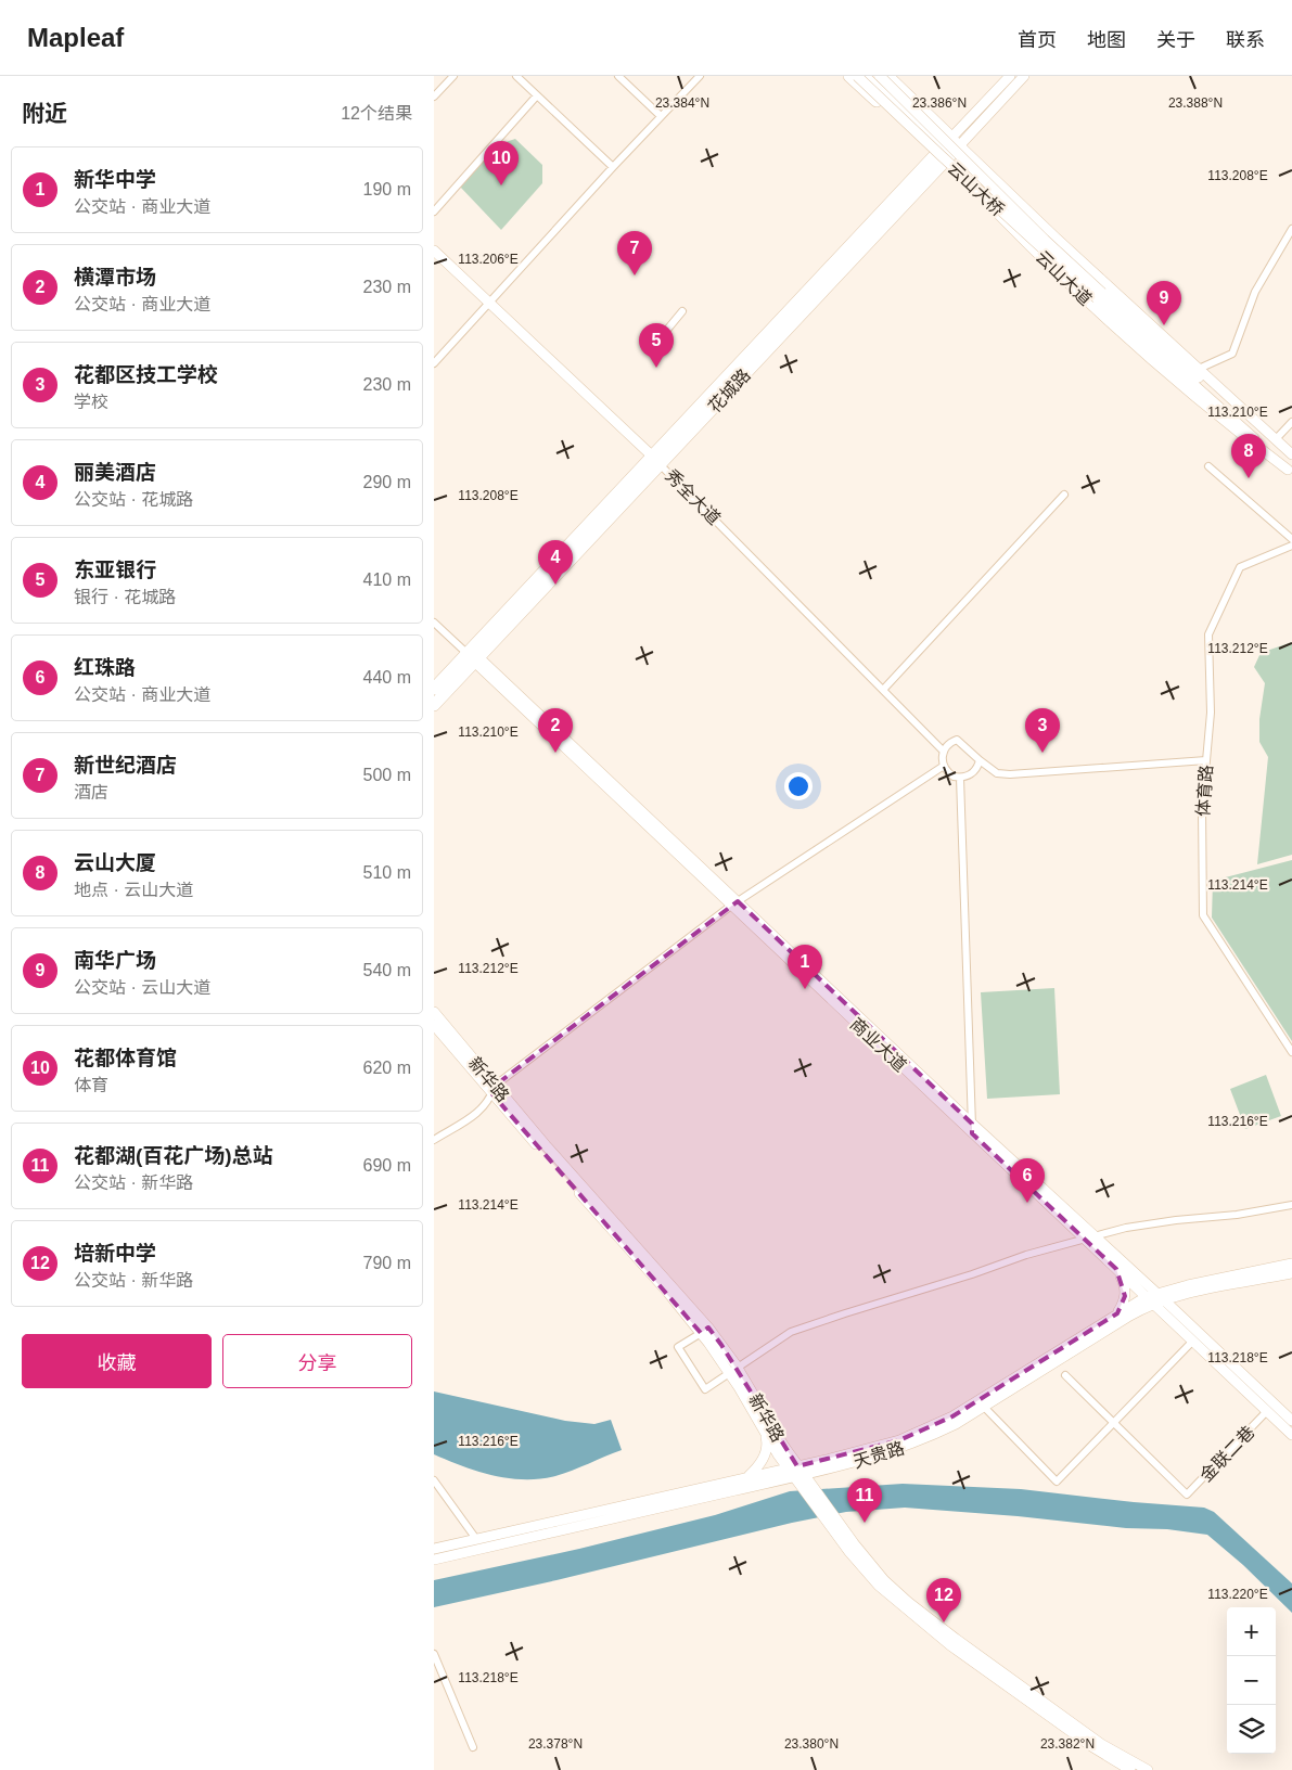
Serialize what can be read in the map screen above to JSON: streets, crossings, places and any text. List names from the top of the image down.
{
  "streets": {
    "highway": ["云山大道", "花城路"],
    "main road": [
      "云山大桥",
      "秀全大道",
      "商业大道",
      "新华路",
      "天贵路"
    ],
    "street": ["体育路", "金联二巷"]
  },
  "crossings": [
    ["云山大桥", "云山大道"],
    ["云山大道", "花城路"],
    ["花城路", "秀全大道"],
    ["花城路", "商业大道"],
    ["商业大道", "金联二巷"],
    ["商业大道", "天贵路"],
    ["新华路", "天贵路"]
  ],
  "page": {
    "header": "Mapleaf",
    "nav": [
      "首页",
      "地图",
      "关于",
      "联系"
    ],
    "heading": ["附近", "12个结果"],
    "pins": [
      "10",
      "7",
      "9",
      "5",
      "8",
      "4",
      "2",
      "3",
      "1",
      "6",
      "11",
      "12"
    ],
    "list": [
      {
        "mark": "1",
        "name": "新华中学",
        "note": "公交站 · 商业大道",
        "value": "190 m"
      },
      {
        "mark": "2",
        "name": "横潭市场",
        "note": "公交站 · 商业大道",
        "value": "230 m"
      },
      {
        "mark": "3",
        "name": "花都区技工学校",
        "note": "学校",
        "value": "230 m"
      },
      {
        "mark": "4",
        "name": "丽美酒店",
        "note": "公交站 · 花城路",
        "value": "290 m"
      },
      {
        "mark": "5",
        "name": "东亚银行",
        "note": "银行 · 花城路",
        "value": "410 m"
      },
      {
        "mark": "6",
        "name": "红珠路",
        "note": "公交站 · 商业大道",
        "value": "440 m"
      },
      {
        "mark": "7",
        "name": "新世纪酒店",
        "note": "酒店",
        "value": "500 m"
      },
      {
        "mark": "8",
        "name": "云山大厦",
        "note": "地点 · 云山大道",
        "value": "510 m"
      },
      {
        "mark": "9",
        "name": "南华广场",
        "note": "公交站 · 云山大道",
        "value": "540 m"
      },
      {
        "mark": "10",
        "name": "花都体育馆",
        "note": "体育",
        "value": "620 m"
      },
      {
        "mark": "11",
        "name": "花都湖(百花广场)总站",
        "note": "公交站 · 新华路",
        "value": "690 m"
      },
      {
        "mark": "12",
        "name": "培新中学",
        "note": "公交站 · 新华路",
        "value": "790 m"
      }
    ],
    "buttons": ["收藏", "分享"],
    "map_buttons": ["+", "−"]
  },
  "coordinates": [
    "23.384°N",
    "23.386°N",
    "23.388°N",
    "113.208°E",
    "113.206°E",
    "113.210°E",
    "113.212°E",
    "113.214°E",
    "113.216°E",
    "113.218°E",
    "113.220°E",
    "23.378°N",
    "23.380°N",
    "23.382°N"
  ]
}
